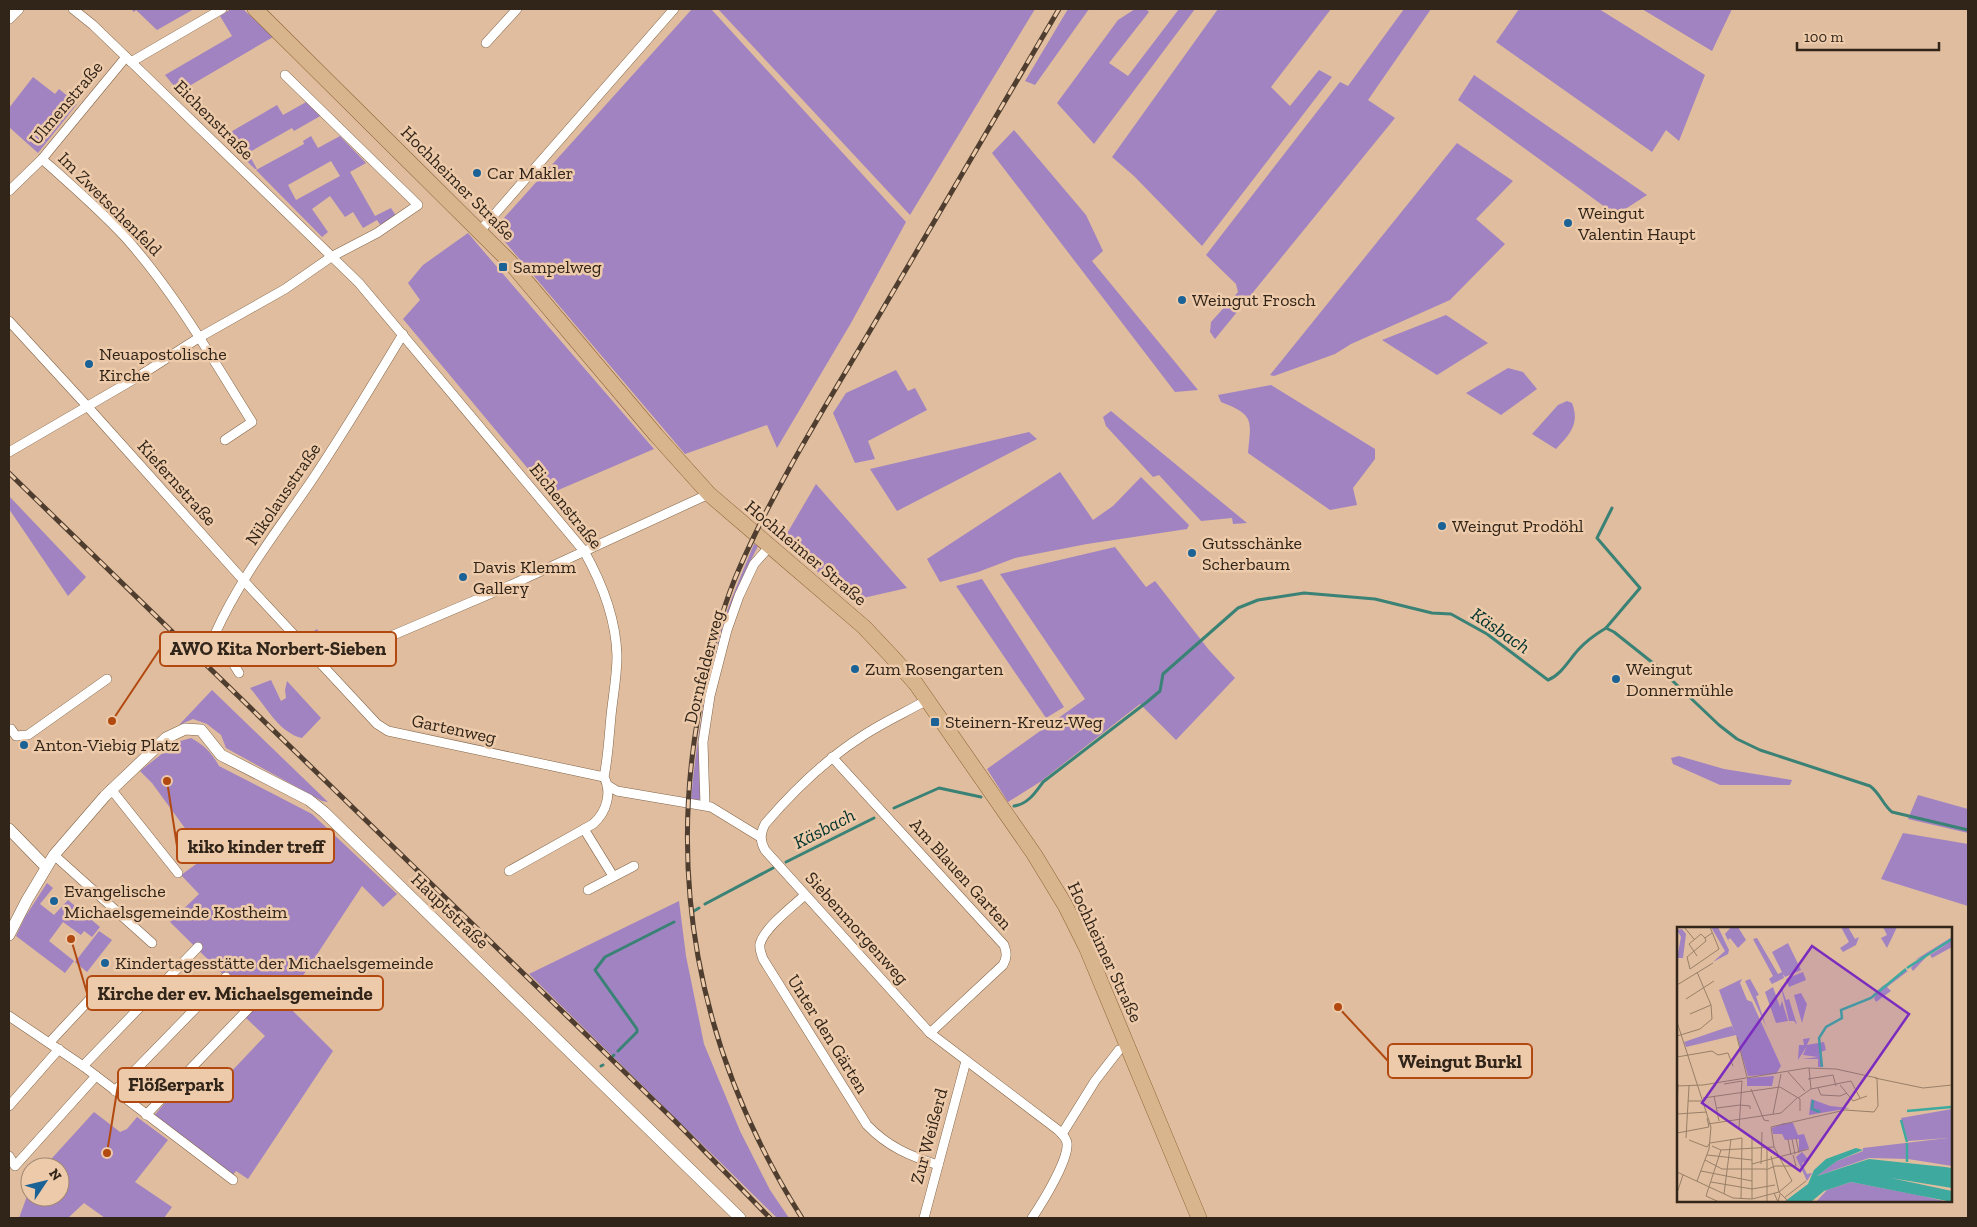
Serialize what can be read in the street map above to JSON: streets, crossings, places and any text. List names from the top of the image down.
{
  "streets": {
    "main road": ["Hochheimer Straße"],
    "street": [
      "Ulmenstraße",
      "Eichenstraße",
      "Im Zwetschenfeld",
      "Kiefernstraße",
      "Nikolausstraße",
      "Dornfelderweg",
      "Gartenweg",
      "Am Blauen Garten",
      "Hauptstraße",
      "Siebenmorgenweg",
      "Unter den Gärten",
      "Zur Weißerd"
    ]
  },
  "crossings": [
    ["Ulmenstraße", "Eichenstraße"],
    ["Ulmenstraße", "Im Zwetschenfeld"],
    ["Eichenstraße", "Nikolausstraße"],
    ["Eichenstraße", "Gartenweg"],
    ["Hochheimer Straße", "Dornfelderweg"],
    ["Kiefernstraße", "Nikolausstraße"],
    ["Kiefernstraße", "Gartenweg"],
    ["Am Blauen Garten", "Siebenmorgenweg"],
    ["Siebenmorgenweg", "Unter den Gärten"],
    ["Siebenmorgenweg", "Zur Weißerd"],
    ["Unter den Gärten", "Zur Weißerd"]
  ],
  "water": ["Käsbach"],
  "places": {
    "other": [
      "Car Makler",
      "Weingut Valentin Haupt",
      "Weingut Frosch",
      "Neuapostolische Kirche",
      "Weingut Prodöhl",
      "Gutsschänke Scherbaum",
      "Davis Klemm Gallery",
      "Zum Rosengarten",
      "Weingut Donnermühle",
      "AWO Kita Norbert-Sieben",
      "Anton-Viebig Platz",
      "kiko kinder treff",
      "Evangelische Michaelsgemeinde Kostheim",
      "Kirche der ev. Michaelsgemeinde",
      "Kindertagesstätte der Michaelsgemeinde",
      "Weingut Burkl",
      "Flößerpark"
    ],
    "transit": ["Sampelweg", "Steinern-Kreuz-Weg"]
  },
  "scale_bar": "100 m",
  "north": "top right"
}
